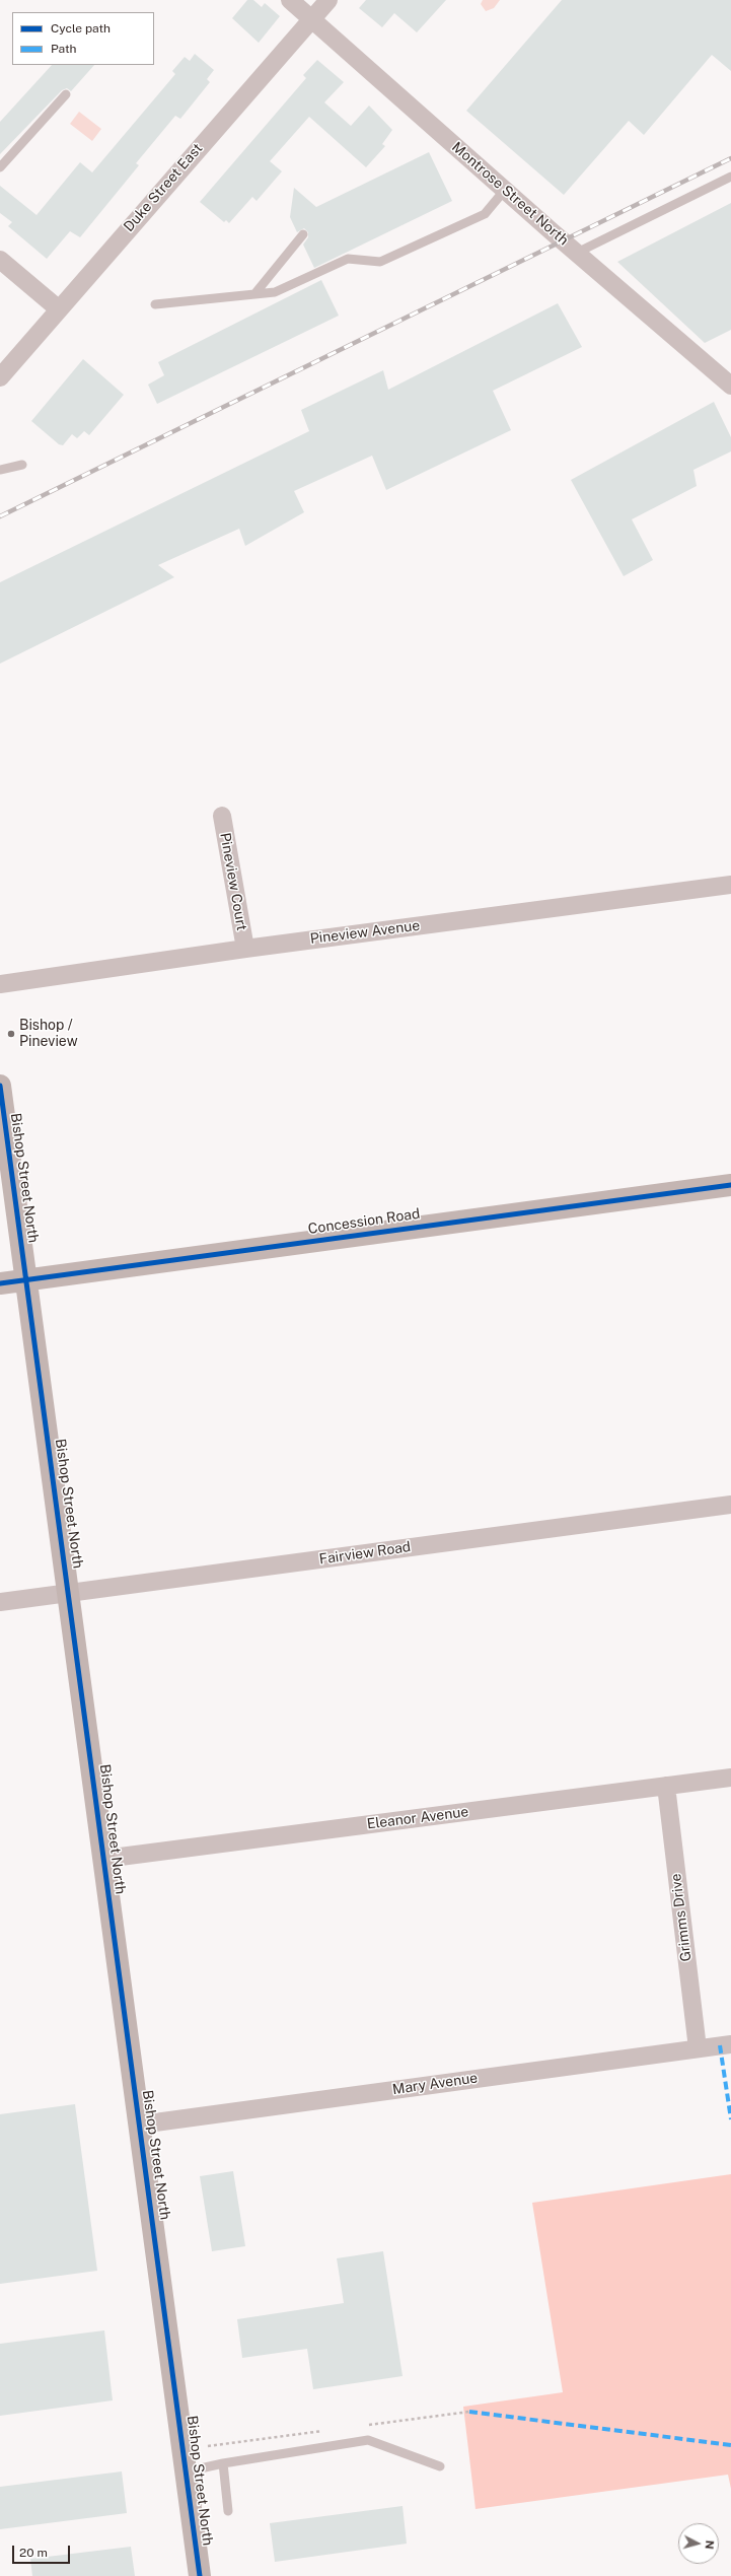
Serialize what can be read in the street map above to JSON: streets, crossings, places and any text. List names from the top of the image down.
{
  "streets": {
    "main road": ["Bishop Street North", "Concession Road"],
    "street": [
      "Duke Street East",
      "Montrose Street North",
      "Pineview Court",
      "Pineview Avenue",
      "Fairview Road",
      "Eleanor Avenue",
      "Grimms Drive",
      "Mary Avenue"
    ]
  },
  "crossings": [
    ["Duke Street East", "Montrose Street North"],
    ["Pineview Court", "Pineview Avenue"],
    ["Bishop Street North", "Concession Road"],
    ["Bishop Street North", "Fairview Road"],
    ["Bishop Street North", "Eleanor Avenue"],
    ["Bishop Street North", "Mary Avenue"],
    ["Eleanor Avenue", "Grimms Drive"],
    ["Grimms Drive", "Mary Avenue"]
  ],
  "places": ["Bishop / Pineview"],
  "legend": ["Cycle path", "Path"],
  "scale_bar": "20 m",
  "north": "right"
}
